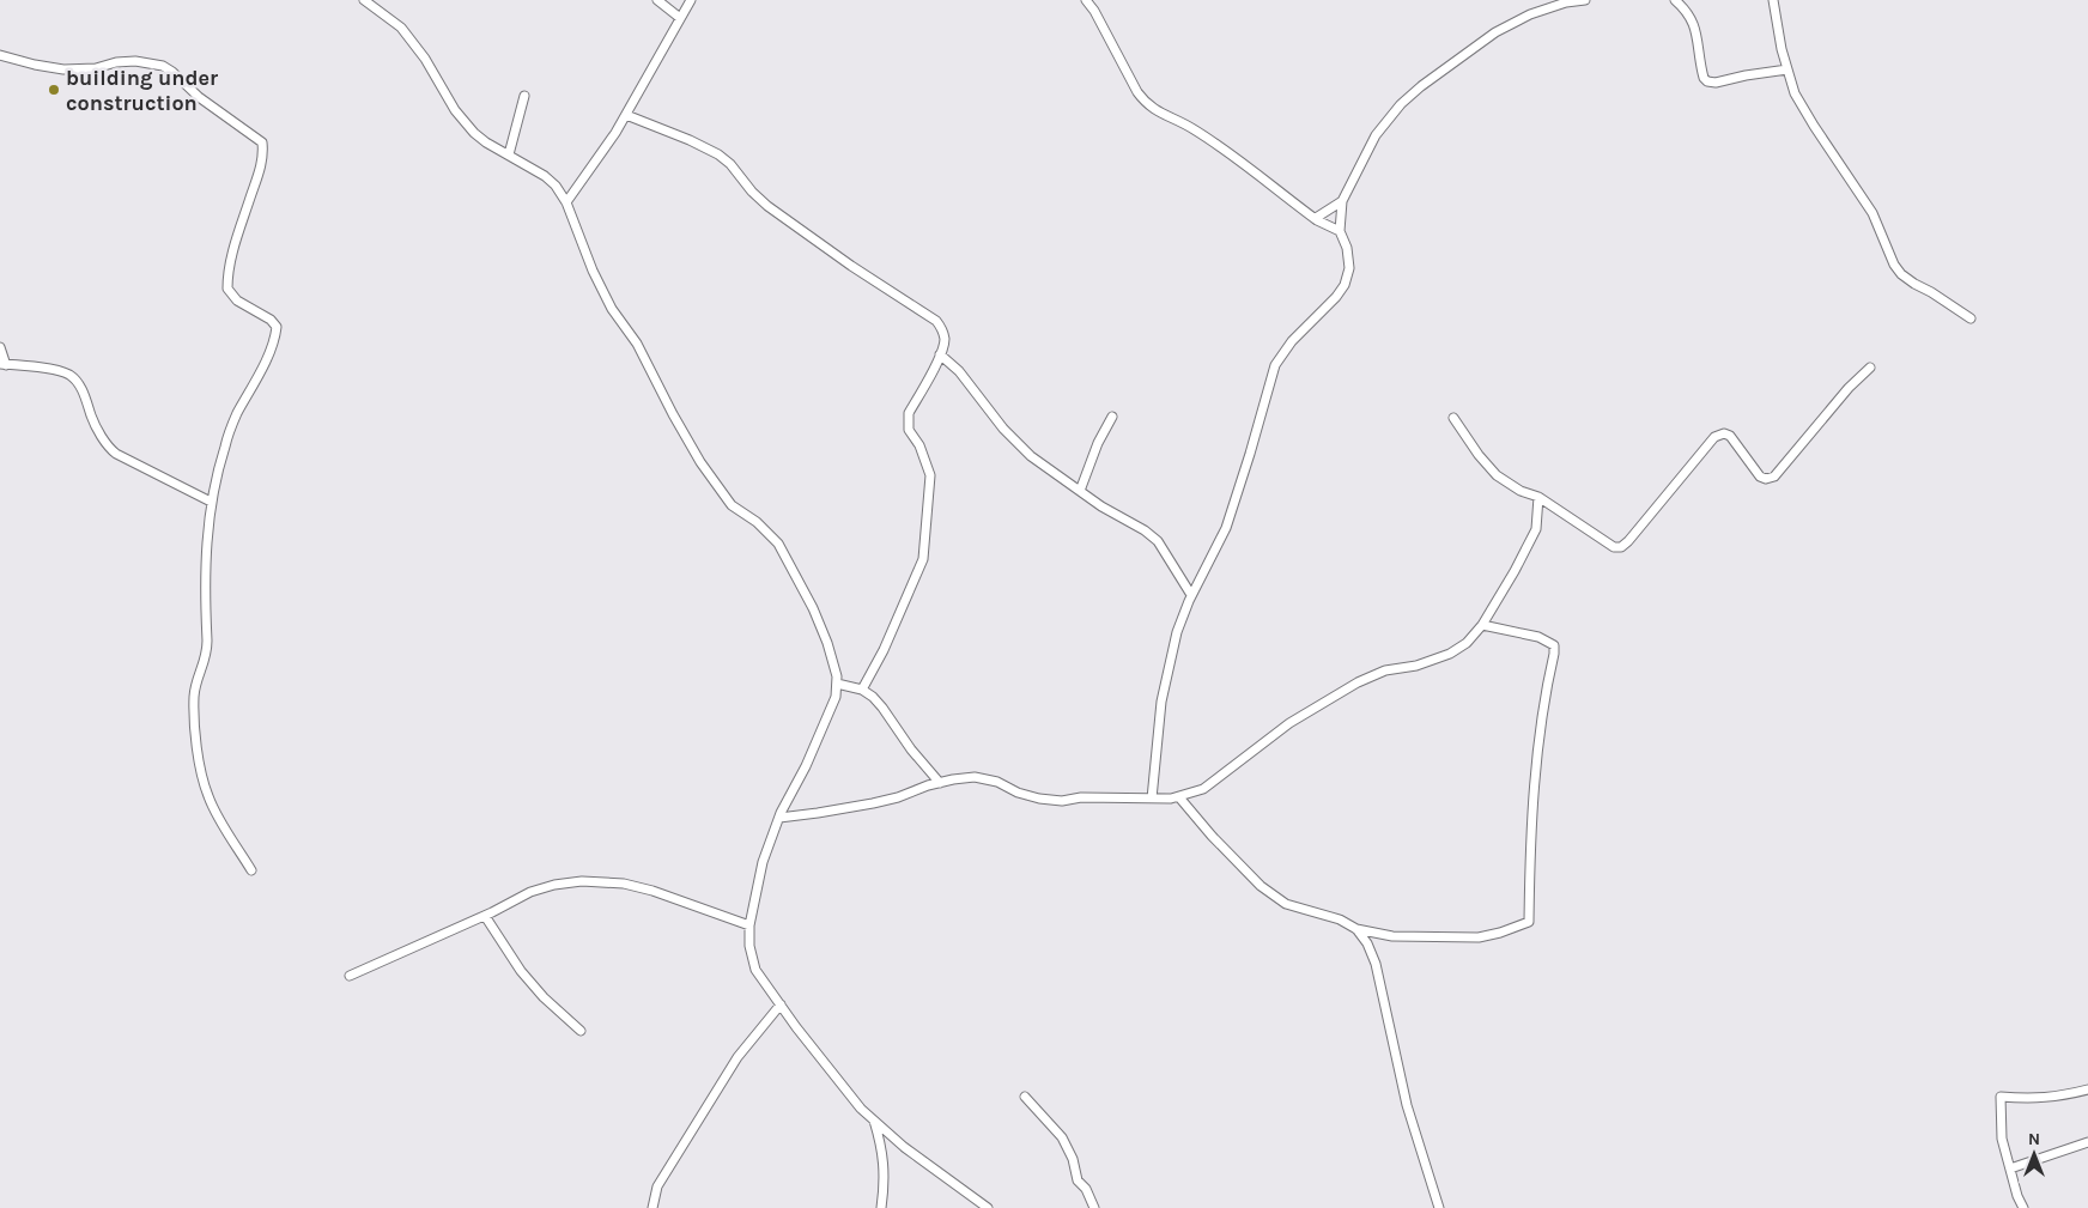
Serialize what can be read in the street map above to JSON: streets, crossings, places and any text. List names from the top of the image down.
{
  "places": ["building under construction"],
  "north": "top"
}
